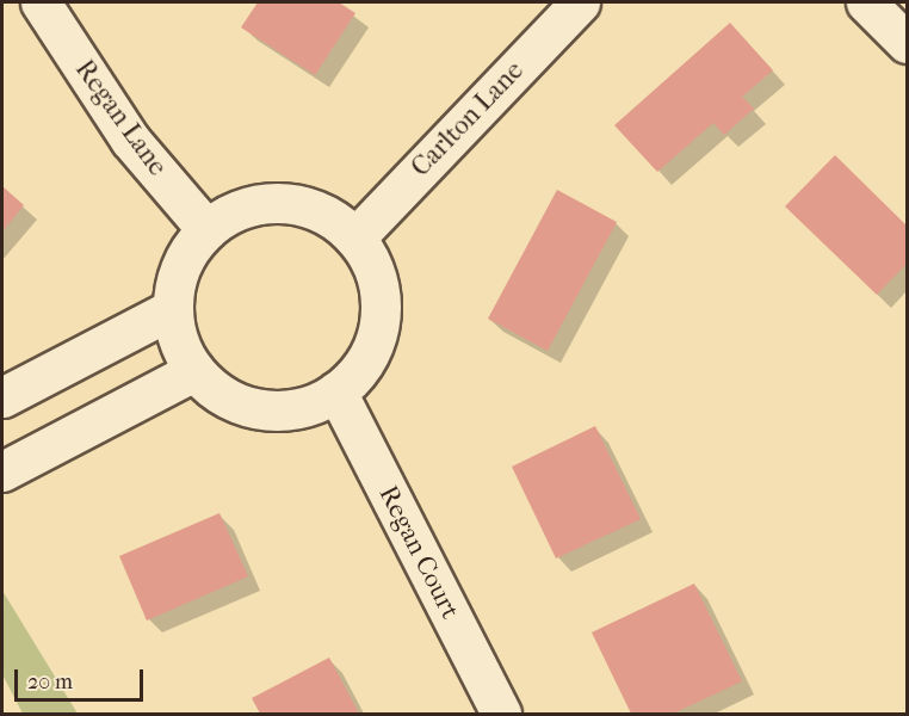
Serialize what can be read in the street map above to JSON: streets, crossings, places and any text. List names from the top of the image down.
{
  "streets": {
    "street": ["Regan Lane", "Carlton Lane", "Regan Court"]
  },
  "crossings": [
    ["Regan Lane", "Carlton Lane"],
    ["Regan Lane", "Regan Court"],
    ["Carlton Lane", "Regan Court"]
  ],
  "scale_bar": "20 m"
}
